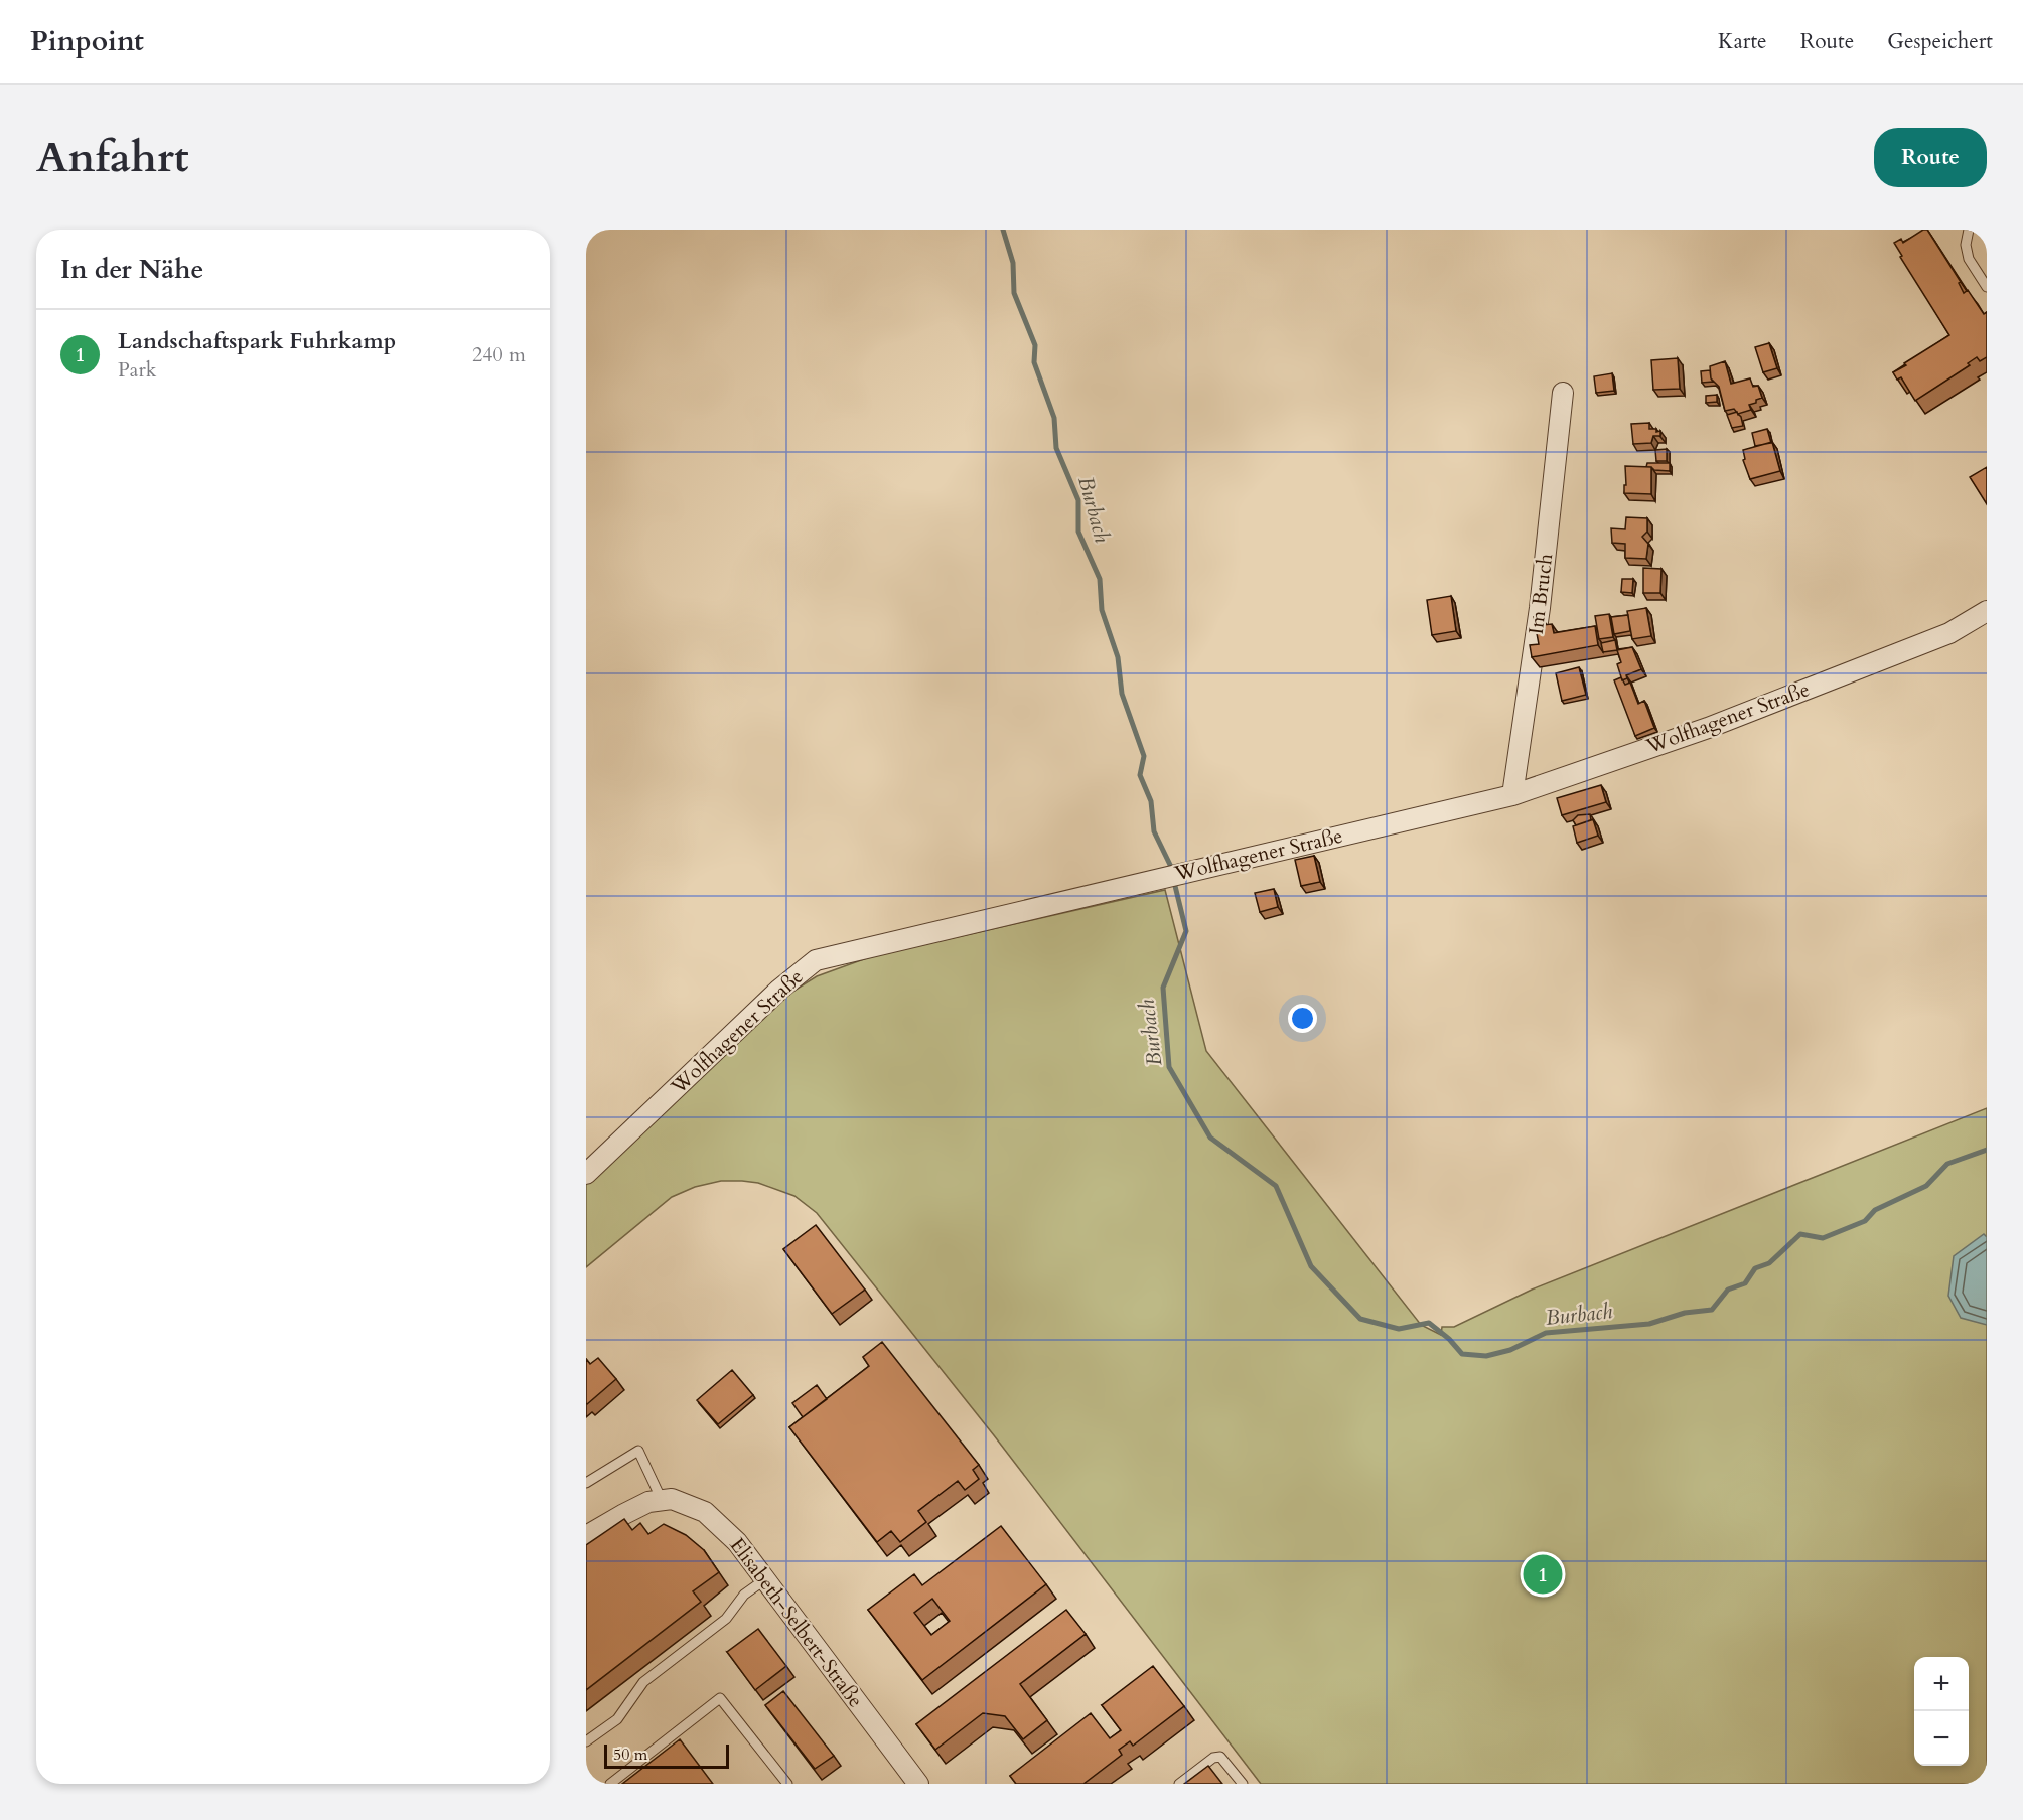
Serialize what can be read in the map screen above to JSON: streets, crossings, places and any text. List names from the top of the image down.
{
  "streets": {
    "street": ["Im Bruch", "Wolfhagener Straße", "Elisabeth-Selbert-Straße"]
  },
  "crossings": [
    ["Im Bruch", "Wolfhagener Straße"]
  ],
  "water": ["Burbach"],
  "scale_bar": "50 m",
  "page": {
    "header": "Pinpoint",
    "nav": ["Karte", "Route", "Gespeichert"],
    "buttons": "Route",
    "title": "Anfahrt",
    "heading": "In der Nähe",
    "list": [
      {
        "mark": "1",
        "name": "Landschaftspark Fuhrkamp",
        "note": "Park",
        "value": "240 m"
      }
    ],
    "pins": "1",
    "map_buttons": ["+", "−"],
    "scale": "50 m"
  }
}
